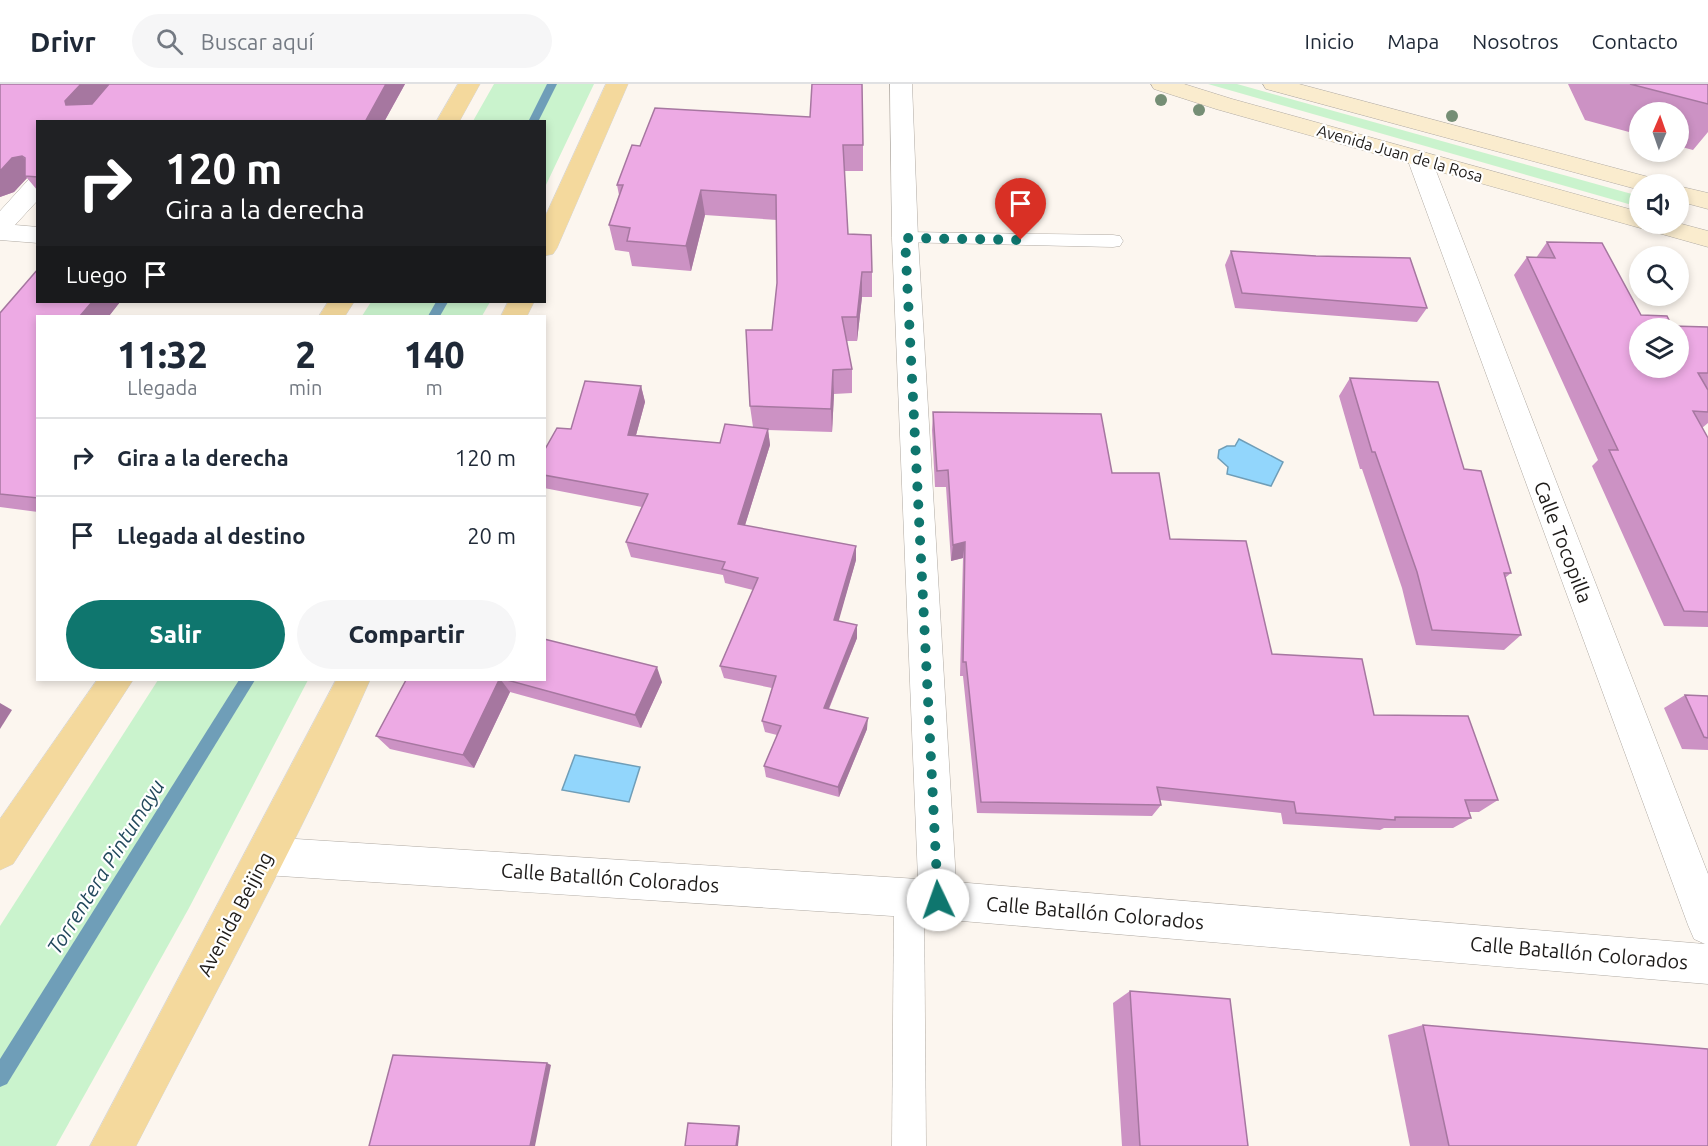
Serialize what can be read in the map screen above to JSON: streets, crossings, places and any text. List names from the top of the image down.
{
  "streets": {
    "main road": ["Avenida Juan de la Rosa", "Avenida Beijing"],
    "street": ["Calle Tocopilla", "Calle Batallón Colorados"]
  },
  "crossings": [
    ["Avenida Juan de la Rosa", "Calle Tocopilla"],
    ["Calle Batallón Colorados", "Avenida Beijing"]
  ],
  "water": ["Torrentera Pintumayu"],
  "north": "top",
  "page": {
    "header": "Drivr",
    "search": "Buscar aquí",
    "nav": [
      "Inicio",
      "Mapa",
      "Nosotros",
      "Contacto"
    ],
    "turn": ["120 m", "Gira a la derecha"],
    "then": "Luego",
    "eta": [
      "11:32",
      "Llegada",
      "2",
      "min",
      "140",
      "m"
    ],
    "list": [
      {
        "name": "Gira a la derecha",
        "value": "120 m"
      },
      {
        "name": "Llegada al destino",
        "value": "20 m"
      }
    ],
    "buttons": ["Salir", "Compartir"]
  }
}
